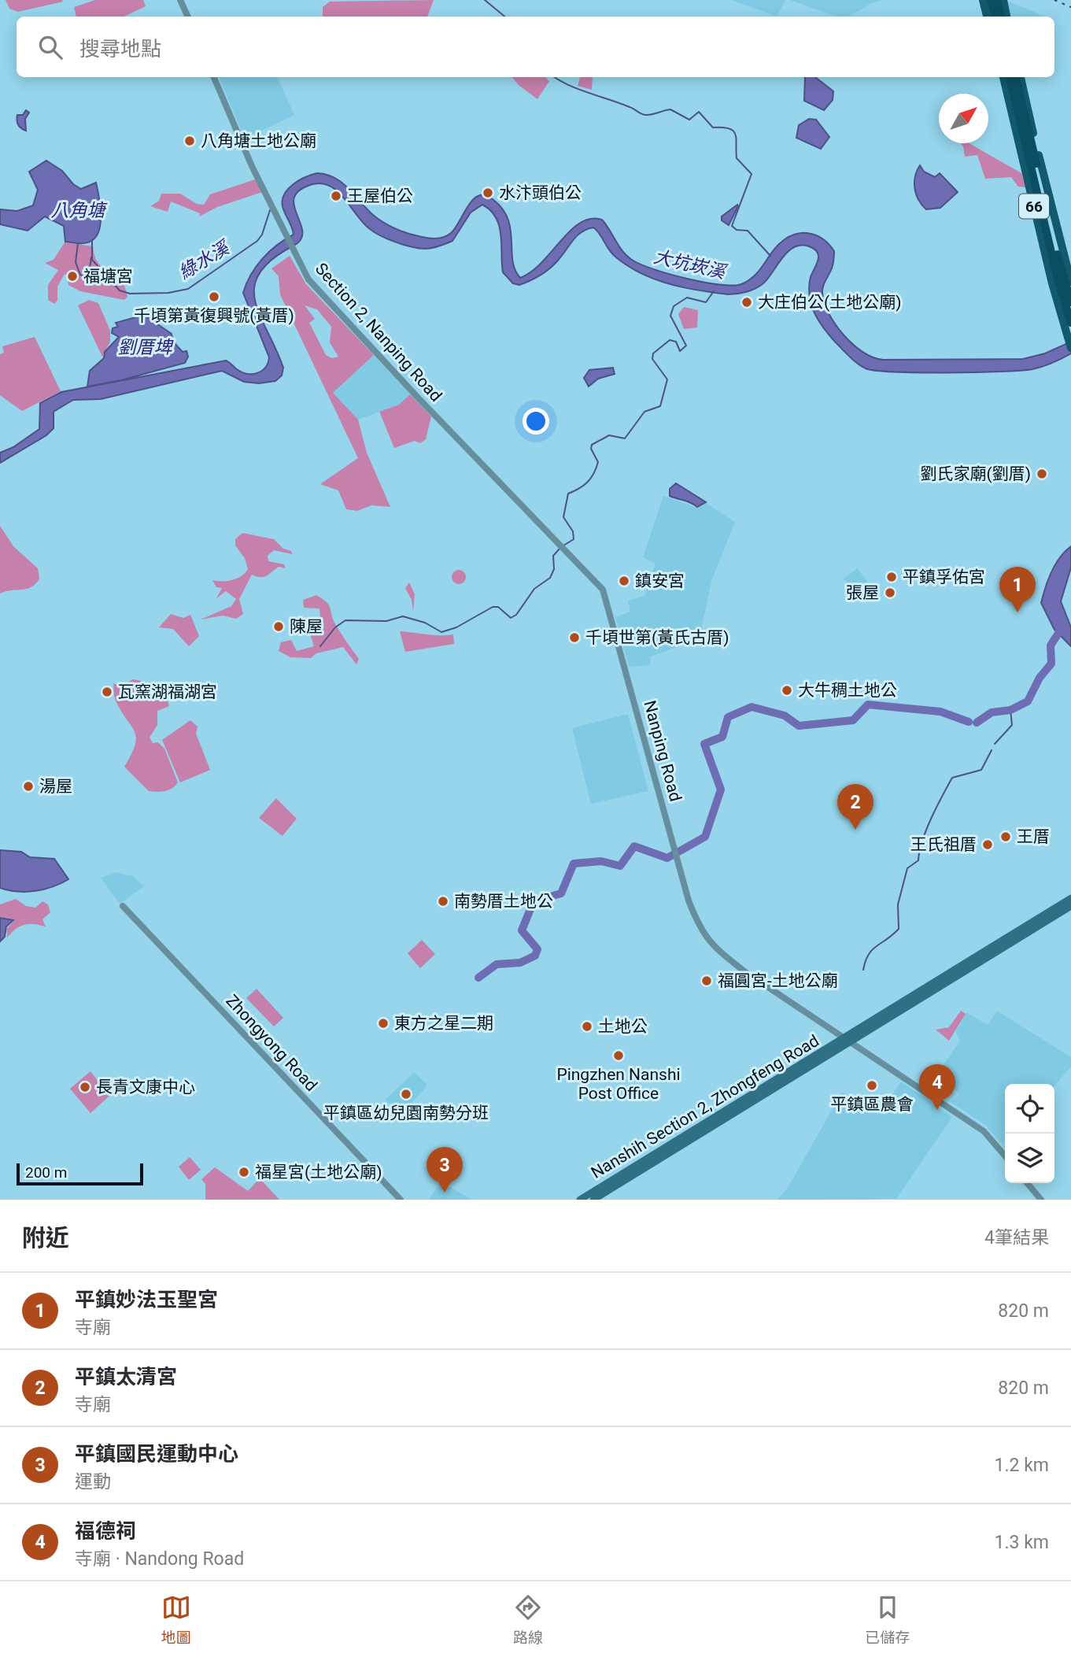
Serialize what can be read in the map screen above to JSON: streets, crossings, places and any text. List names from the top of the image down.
{
  "streets": {
    "highway": ["66"],
    "main road": ["Nanshih Section 2, Zhongfeng Road"],
    "street": ["Section 2, Nanping Road", "Nanping Road", "Zhongyong Road"]
  },
  "crossings": [
    ["Section 2, Nanping Road", "Nanping Road"],
    ["Nanping Road", "Nanshih Section 2, Zhongfeng Road"]
  ],
  "water": [
    "八角塘",
    "綠水溪",
    "大坑崁溪",
    "劉厝埤"
  ],
  "places": [
    "八角塘土地公廟",
    "水汴頭伯公",
    "王屋伯公",
    "福塘宮",
    "千頃第黃復興號(黃厝)",
    "大庄伯公(土地公廟)",
    "劉氏家廟(劉厝)",
    "平鎮孚佑宮",
    "鎮安宮",
    "張屋",
    "陳屋",
    "千頃世第(黃氏古厝)",
    "大牛稠土地公",
    "瓦窯湖福湖宮",
    "湯屋",
    "王厝",
    "王氏祖厝",
    "南勢厝土地公",
    "福圓宮-土地公廟",
    "東方之星二期",
    "土地公",
    "Pingzhen Nanshi Post Office",
    "平鎮區農會",
    "長青文康中心",
    "平鎮區幼兒園南勢分班",
    "福星宮(土地公廟)"
  ],
  "scale_bar": "200 m",
  "north": "top right",
  "page": {
    "search": "搜尋地點",
    "pins": [
      "1",
      "2",
      "4",
      "3"
    ],
    "scale": "200 m",
    "heading": ["附近", "4筆結果"],
    "list": [
      {
        "mark": "1",
        "name": "平鎮妙法玉聖宮",
        "note": "寺廟",
        "value": "820 m"
      },
      {
        "mark": "2",
        "name": "平鎮太清宮",
        "note": "寺廟",
        "value": "820 m"
      },
      {
        "mark": "3",
        "name": "平鎮國民運動中心",
        "note": "運動",
        "value": "1.2 km"
      },
      {
        "mark": "4",
        "name": "福德祠",
        "note": "寺廟 · Nandong Road",
        "value": "1.3 km"
      }
    ],
    "nav": ["地圖", "路線", "已儲存"]
  }
}
